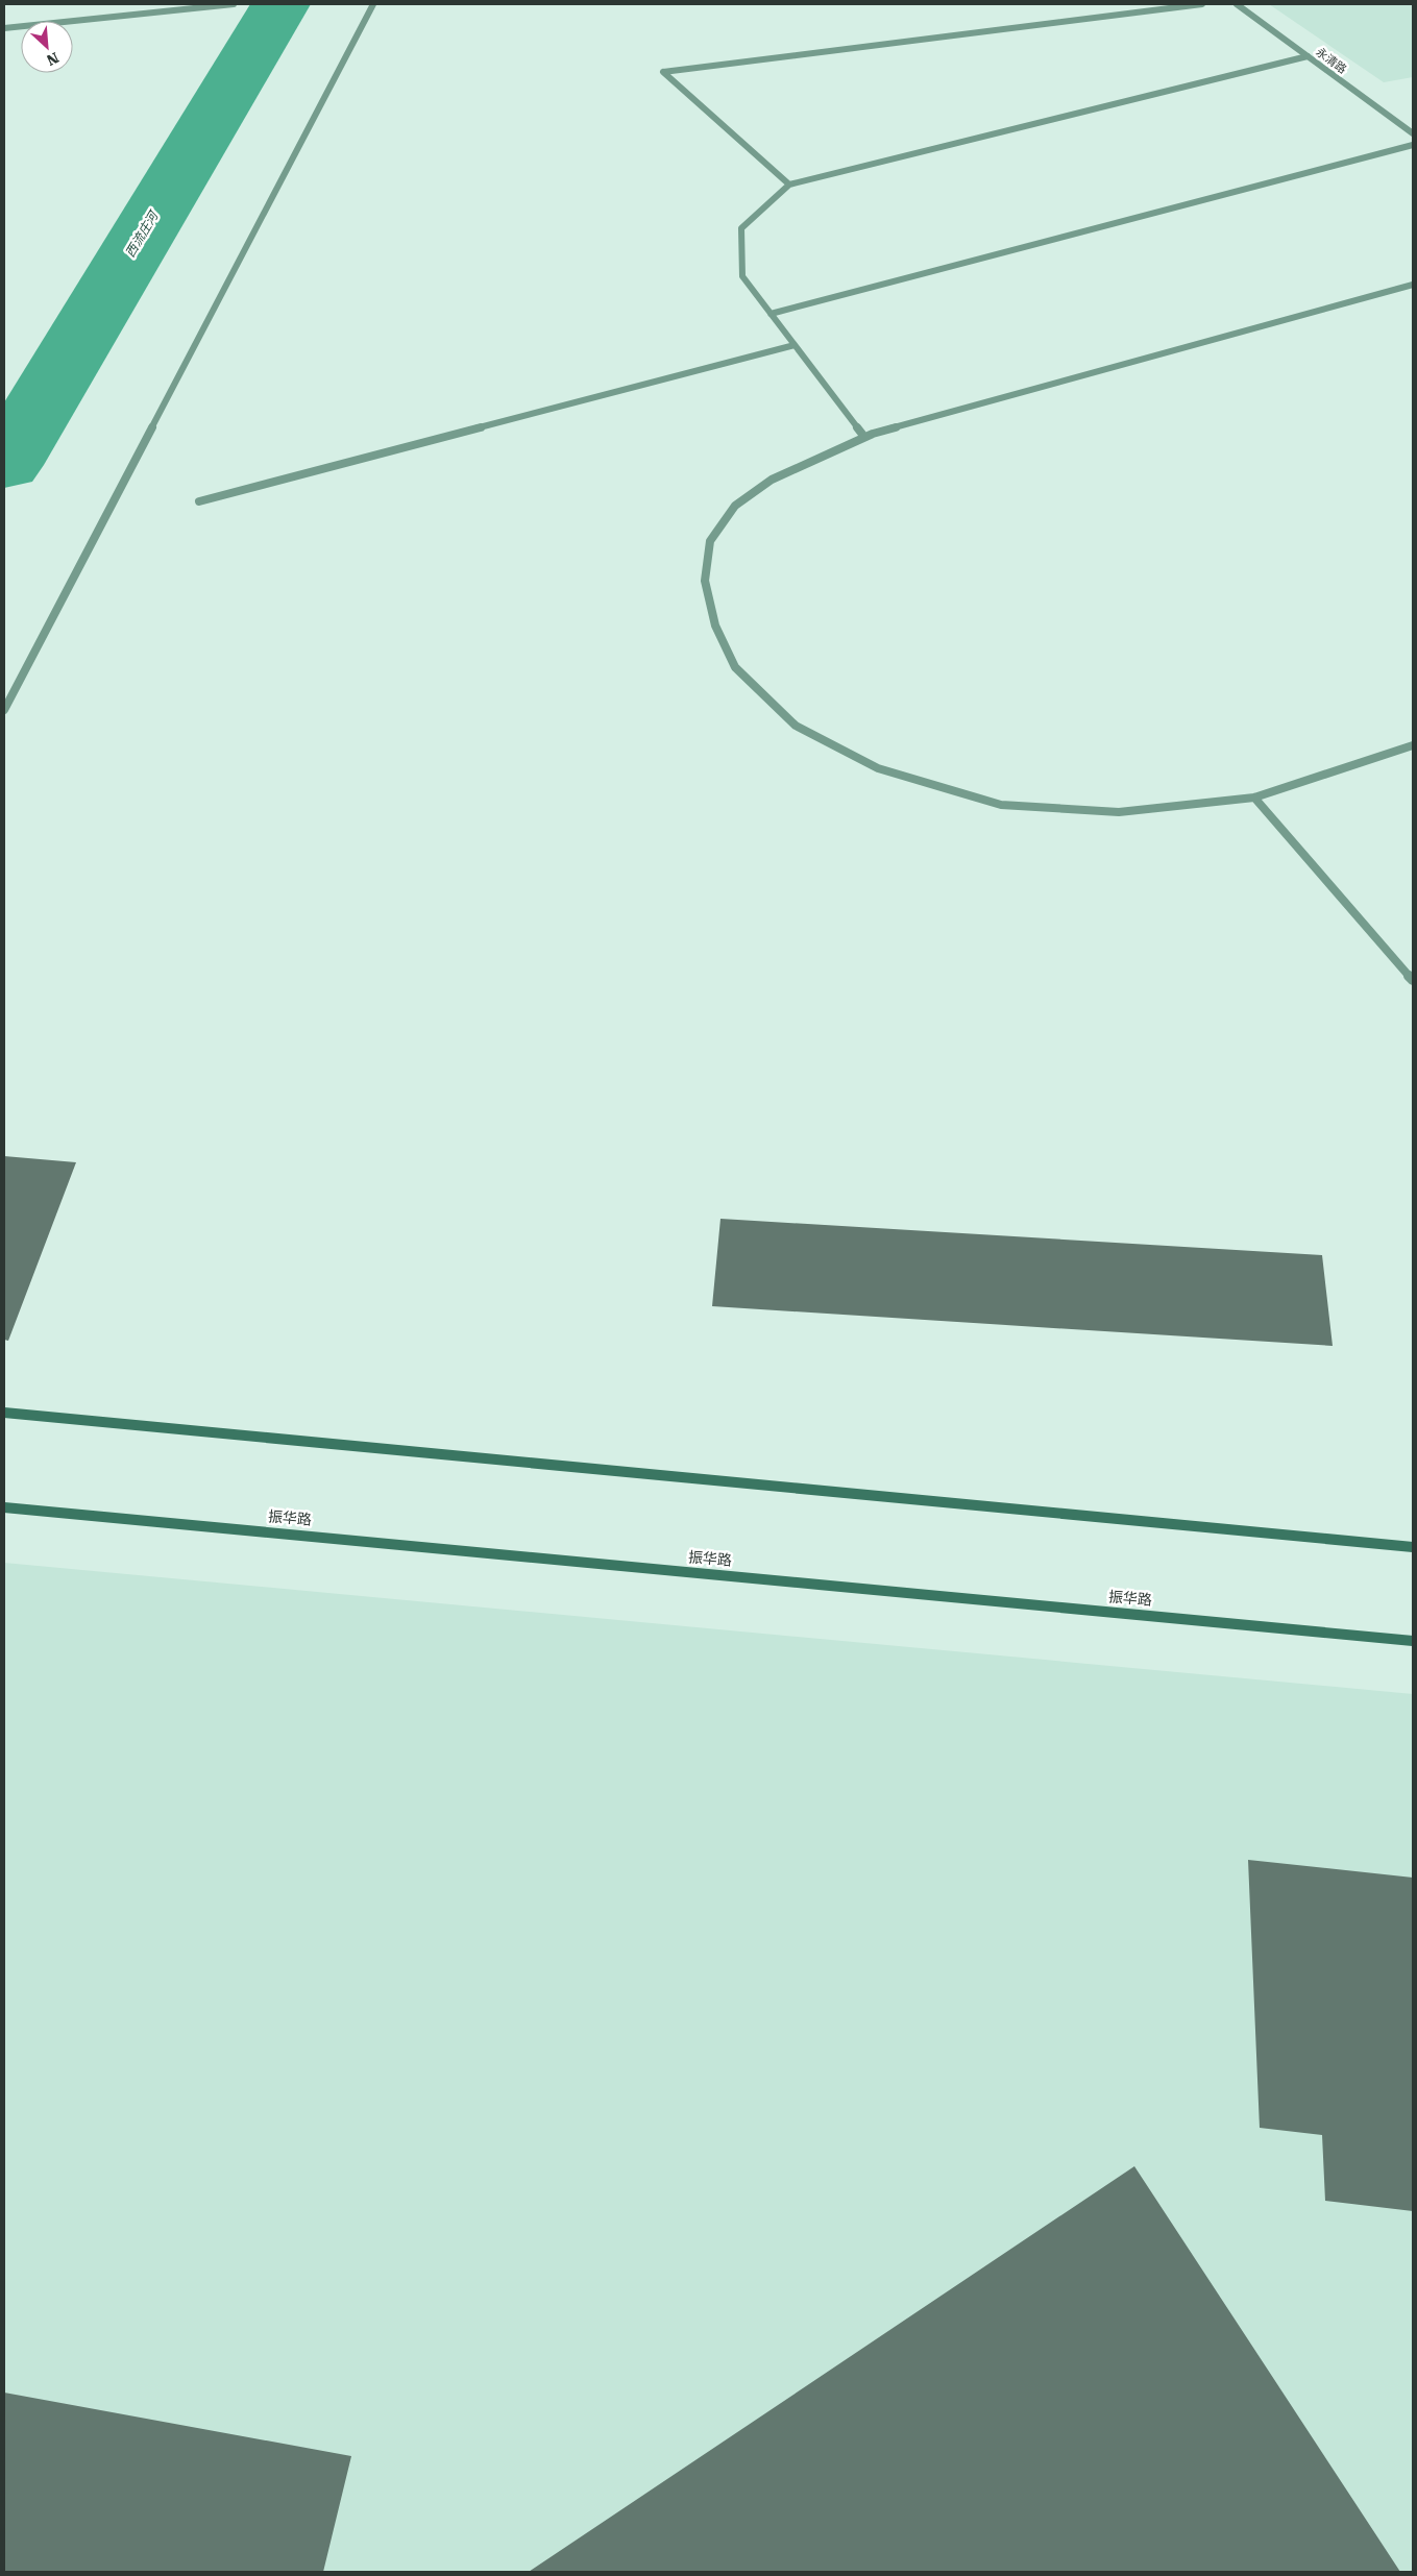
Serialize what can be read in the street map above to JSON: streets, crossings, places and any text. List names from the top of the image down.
{
  "streets": {
    "main road": ["振华路"],
    "street": ["永清路"]
  },
  "water": ["西流庄河"],
  "north": "bottom right"
}
